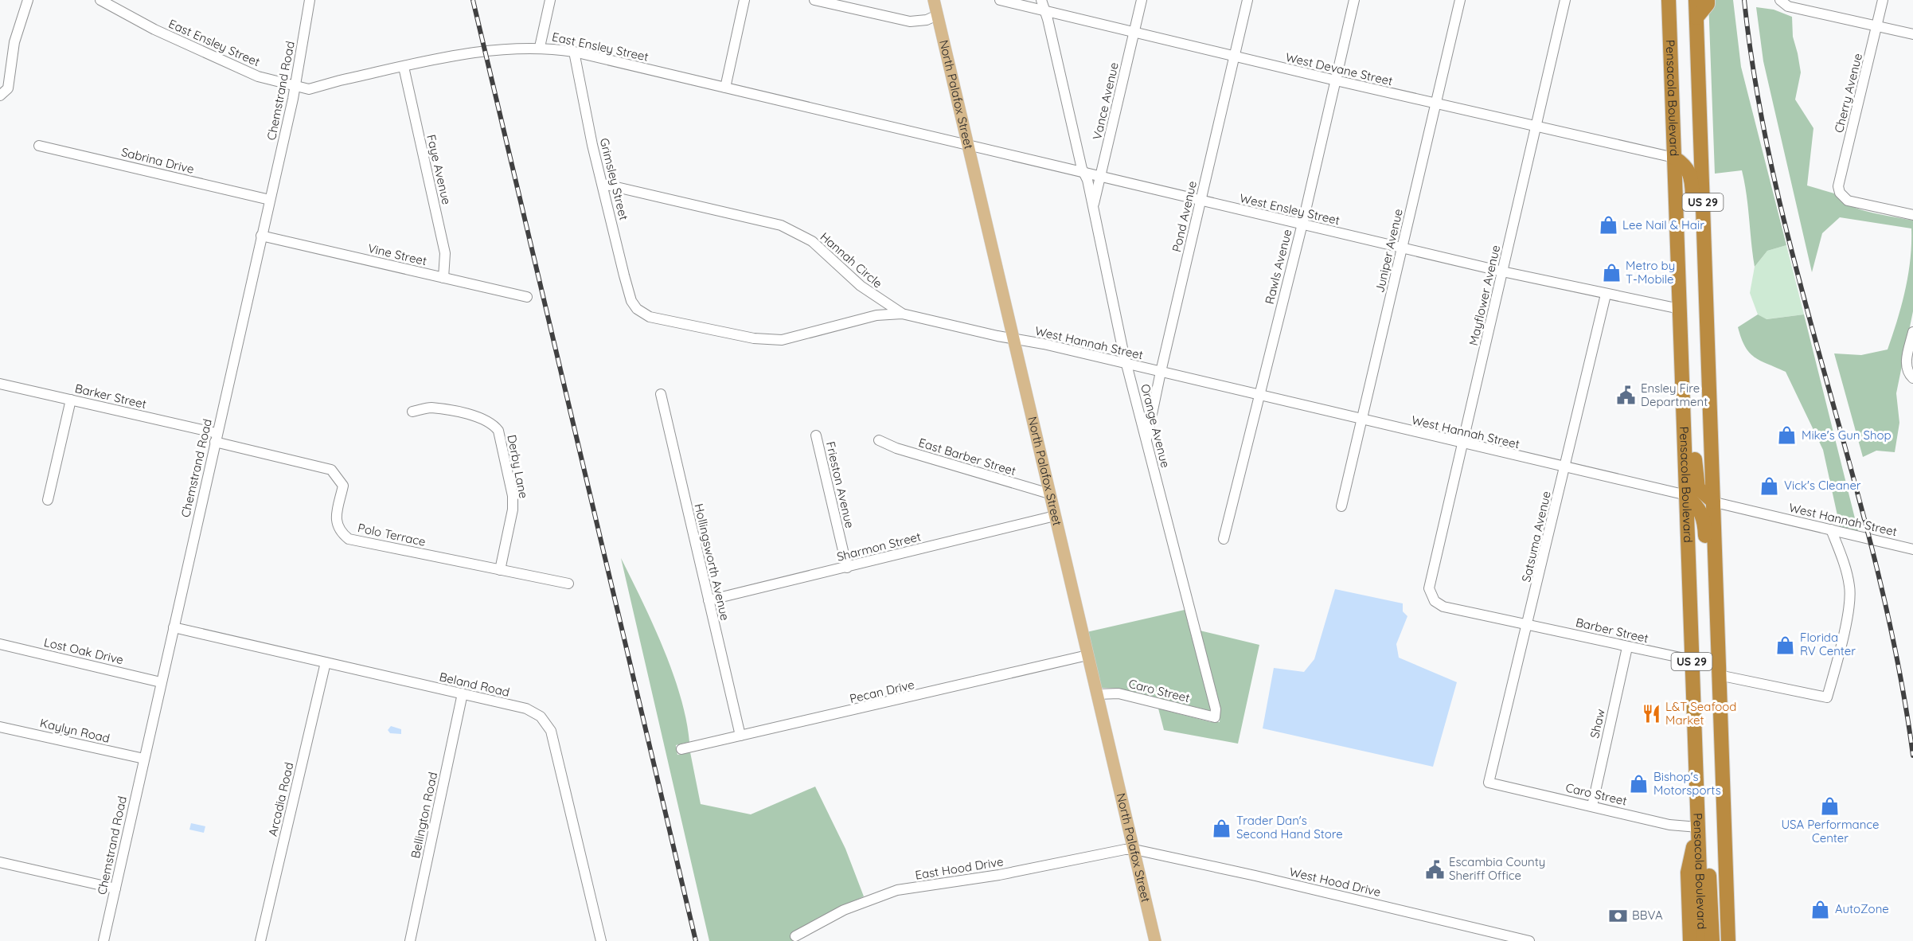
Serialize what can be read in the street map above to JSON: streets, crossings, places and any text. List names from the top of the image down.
{
  "streets": {
    "highway": ["Pensacola Boulevard", "US 29"],
    "main road": ["North Palafox Street"],
    "street": [
      "East Ensley Street",
      "West Devane Street",
      "Chemstrand Road",
      "Cherry Avenue",
      "Vance Avenue",
      "Sabrina Drive",
      "Faye Avenue",
      "Grimsley Street",
      "West Ensley Street",
      "Pond Avenue",
      "Juniper Avenue",
      "Vine Street",
      "Hannah Circle",
      "Rawls Avenue",
      "Mayflower Avenue",
      "West Hannah Street",
      "Barker Street",
      "Orange Avenue",
      "East Barber Street",
      "Derby Lane",
      "Frieston Avenue",
      "Polo Terrace",
      "Satsuma Avenue",
      "Sharmon Street",
      "Hollingsworth Avenue",
      "Barber Street",
      "Lost Oak Drive",
      "Beland Road",
      "Caro Street",
      "Pecan Drive",
      "Shaw",
      "Kaylyn Road",
      "Arcadia Road",
      "Bellington Road",
      "East Hood Drive",
      "West Hood Drive"
    ]
  },
  "crossings": [
    ["East Ensley Street", "Chemstrand Road"],
    ["East Ensley Street", "North Palafox Street"],
    ["East Ensley Street", "Faye Avenue"],
    ["East Ensley Street", "Grimsley Street"],
    ["East Ensley Street", "West Ensley Street"],
    ["West Devane Street", "Pensacola Boulevard"],
    ["West Devane Street", "Vance Avenue"],
    ["West Devane Street", "Pond Avenue"],
    ["West Devane Street", "Juniper Avenue"],
    ["West Devane Street", "Rawls Avenue"],
    ["West Devane Street", "Mayflower Avenue"],
    ["West Devane Street", "Orange Avenue"],
    ["Chemstrand Road", "Sabrina Drive"],
    ["Chemstrand Road", "Vine Street"],
    ["Chemstrand Road", "Barker Street"],
    ["Chemstrand Road", "Polo Terrace"],
    ["Chemstrand Road", "Lost Oak Drive"],
    ["Chemstrand Road", "Beland Road"],
    ["Chemstrand Road", "Kaylyn Road"],
    ["North Palafox Street", "West Ensley Street"],
    ["North Palafox Street", "West Hannah Street"],
    ["North Palafox Street", "East Barber Street"],
    ["North Palafox Street", "Sharmon Street"],
    ["North Palafox Street", "Caro Street"],
    ["North Palafox Street", "Pecan Drive"],
    ["North Palafox Street", "East Hood Drive"],
    ["North Palafox Street", "West Hood Drive"],
    ["Pensacola Boulevard", "West Ensley Street"],
    ["Pensacola Boulevard", "West Hannah Street"],
    ["Pensacola Boulevard", "Barber Street"],
    ["Pensacola Boulevard", "Caro Street"],
    ["Vance Avenue", "West Ensley Street"],
    ["Vance Avenue", "Orange Avenue"],
    ["Faye Avenue", "Vine Street"],
    ["Grimsley Street", "Hannah Circle"],
    ["Grimsley Street", "West Hannah Street"],
    ["US 29", "West Hannah Street"],
    ["West Ensley Street", "Pond Avenue"],
    ["West Ensley Street", "Juniper Avenue"],
    ["West Ensley Street", "Rawls Avenue"],
    ["West Ensley Street", "Mayflower Avenue"],
    ["West Ensley Street", "Orange Avenue"],
    ["West Ensley Street", "Satsuma Avenue"],
    ["Pond Avenue", "West Hannah Street"],
    ["Pond Avenue", "Orange Avenue"],
    ["Juniper Avenue", "West Hannah Street"],
    ["Hannah Circle", "West Hannah Street"],
    ["Rawls Avenue", "West Hannah Street"],
    ["Mayflower Avenue", "West Hannah Street"],
    ["Mayflower Avenue", "Barber Street"],
    ["West Hannah Street", "Orange Avenue"],
    ["West Hannah Street", "Satsuma Avenue"],
    ["Barker Street", "Polo Terrace"],
    ["Orange Avenue", "Caro Street"],
    ["Derby Lane", "Polo Terrace"],
    ["Frieston Avenue", "Sharmon Street"],
    ["Satsuma Avenue", "Barber Street"],
    ["Satsuma Avenue", "Caro Street"],
    ["Sharmon Street", "Hollingsworth Avenue"],
    ["Hollingsworth Avenue", "Pecan Drive"],
    ["Barber Street", "Shaw"],
    ["Beland Road", "Arcadia Road"],
    ["Beland Road", "Bellington Road"],
    ["Caro Street", "Shaw"],
    ["East Hood Drive", "West Hood Drive"]
  ],
  "places": {
    "shop": [
      "Lee Nail & Hair",
      "Metro by T-Mobile",
      "Mike's Gun Shop",
      "Vick's Cleaner",
      "Florida RV Center",
      "Bishop's Motorsports",
      "USA Performance Center",
      "Trader Dan's Second Hand Store",
      "AutoZone"
    ],
    "public building": ["Ensley Fire Department", "Escambia County Sheriff Office"],
    "restaurant": ["L&T Seafood Market"],
    "bank": ["BBVA"]
  }
}
